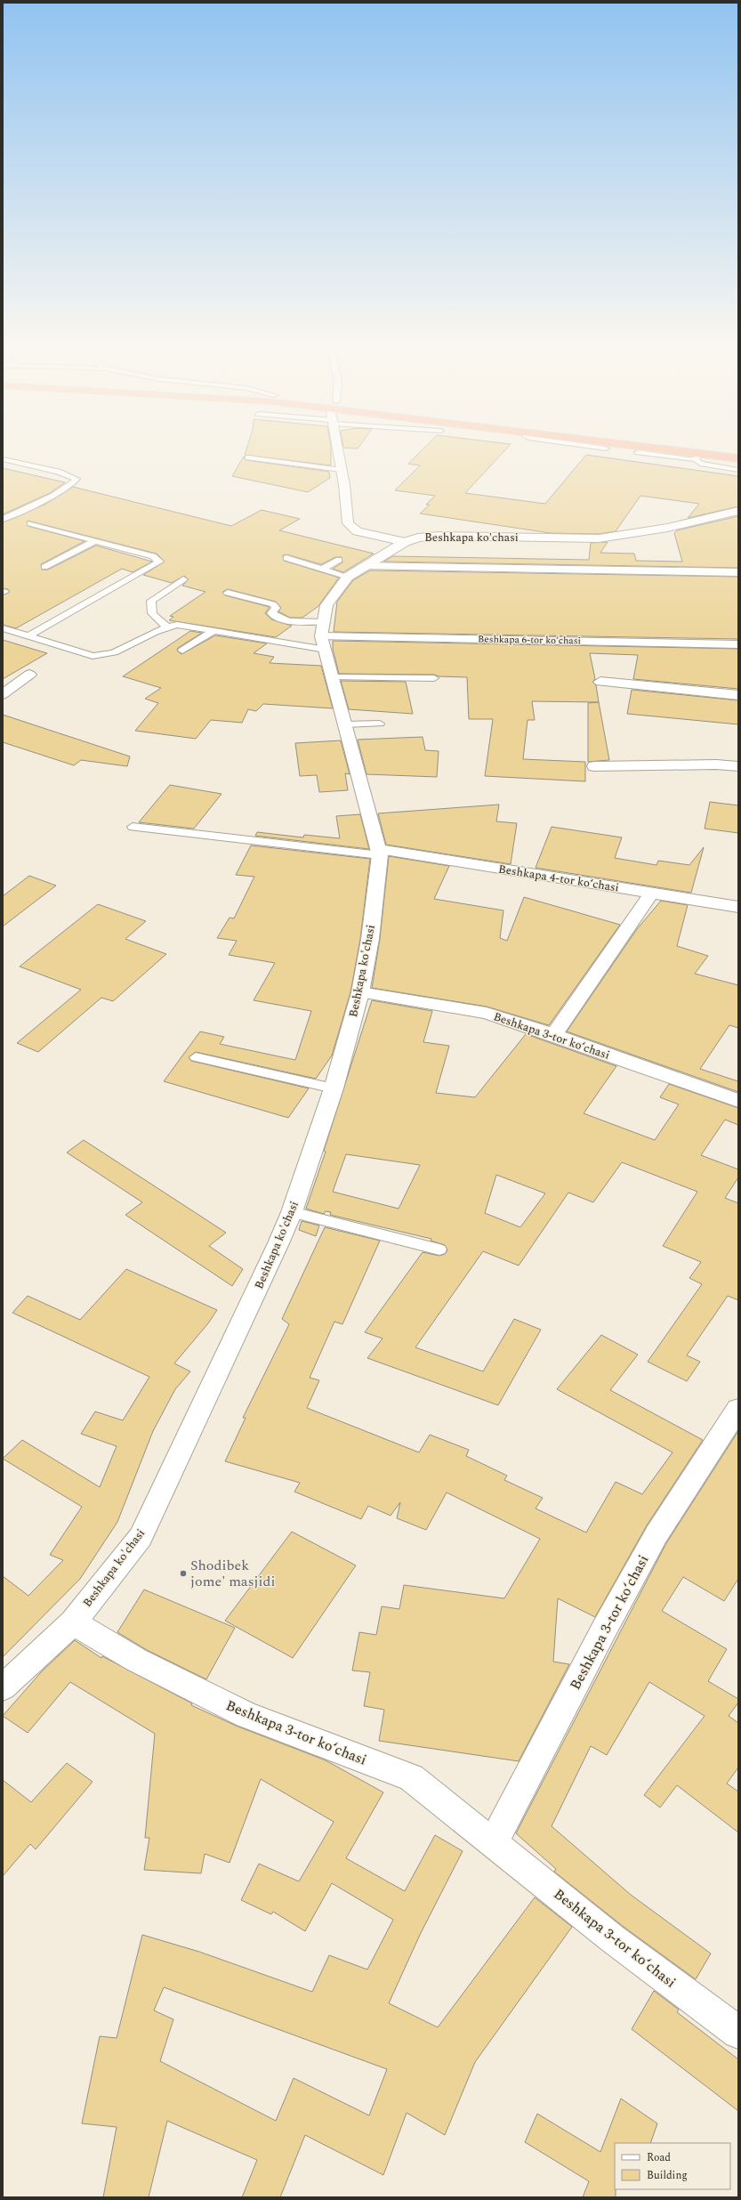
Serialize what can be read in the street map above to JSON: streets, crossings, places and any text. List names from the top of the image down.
{
  "streets": {
    "street": [
      "Beshkapa ko'chasi",
      "Beshkapa 6-tor koʻchasi",
      "Beshkapa 4-tor koʻchasi",
      "Beshkapa 3-tor koʻchasi"
    ]
  },
  "crossings": [
    ["Beshkapa ko'chasi", "Beshkapa 6-tor koʻchasi"],
    ["Beshkapa ko'chasi", "Beshkapa 4-tor koʻchasi"],
    ["Beshkapa ko'chasi", "Beshkapa 3-tor koʻchasi"]
  ],
  "places": ["Shodibek jome' masjidi"],
  "legend": ["Road", "Building"]
}
